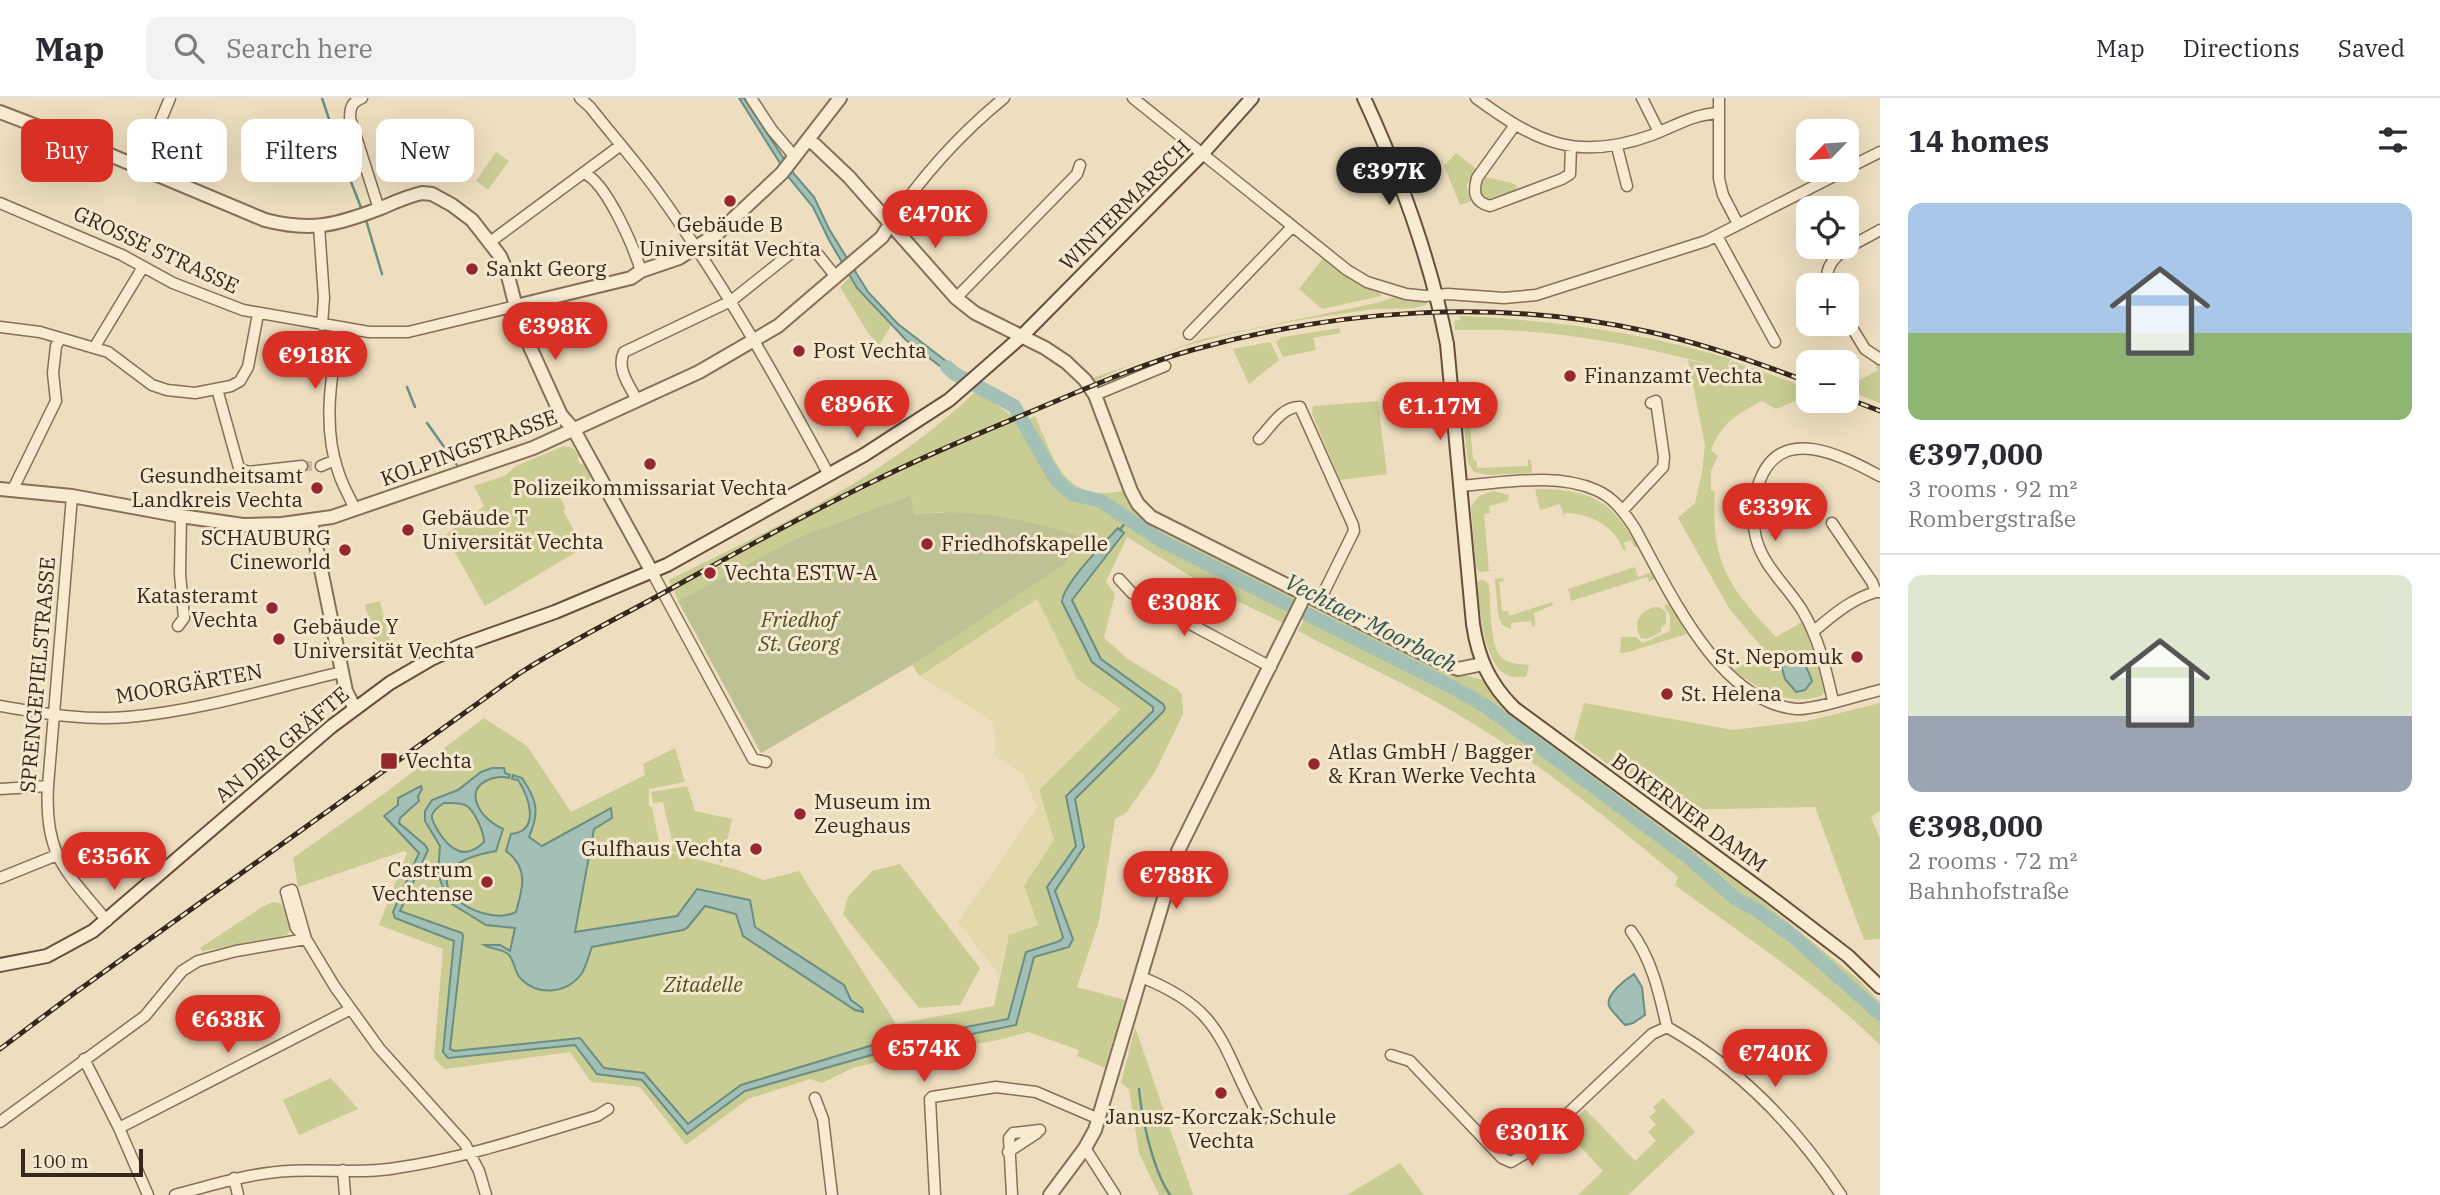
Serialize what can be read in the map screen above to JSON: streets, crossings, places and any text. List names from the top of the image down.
{
  "streets": {
    "street": [
      "WINTERMARSCH",
      "GROSSE STRASSE",
      "KOLPINGSTRASSE",
      "SPRENGEPIELSTRASSE",
      "MOORGÄRTEN",
      "AN DER GRÄFTE",
      "BOKERNER DAMM"
    ]
  },
  "crossings": [
    ["WINTERMARSCH", "AN DER GRÄFTE"],
    ["KOLPINGSTRASSE", "SPRENGEPIELSTRASSE"],
    ["SPRENGEPIELSTRASSE", "MOORGÄRTEN"],
    ["SPRENGEPIELSTRASSE", "AN DER GRÄFTE"]
  ],
  "water": ["Vechtaer Moorbach"],
  "parks": ["Friedhof St. Georg", "Zitadelle"],
  "places": {
    "other": [
      "Gebäude B Universität Vechta",
      "Sankt Georg",
      "Post Vechta",
      "Finanzamt Vechta",
      "Polizeikommissariat Vechta",
      "Gesundheitsamt Landkreis Vechta",
      "Gebäude T Universität Vechta",
      "Friedhofskapelle",
      "SCHAUBURG Cineworld",
      "Vechta ESTW-A",
      "Katasteramt Vechta",
      "Gebäude Y Universität Vechta",
      "St. Nepomuk",
      "St. Helena",
      "Atlas GmbH / Bagger & Kran Werke Vechta",
      "Museum im Zeughaus",
      "Gulfhaus Vechta",
      "Castrum Vechtense",
      "Janusz-Korczak-Schule Vechta"
    ],
    "transit": ["Vechta"]
  },
  "scale_bar": "100 m",
  "north": "bottom left",
  "page": {
    "header": "Map",
    "search": "Search here",
    "nav": ["Map", "Directions", "Saved"],
    "heading": "14 homes",
    "map_buttons": ["+", "−"],
    "chip": [
      "Buy",
      "Rent",
      "Filters",
      "New"
    ],
    "price": [
      "€397K",
      "€470K",
      "€398K",
      "€918K",
      "€896K",
      "€1.17M",
      "€339K",
      "€308K",
      "€356K",
      "€788K",
      "€638K",
      "€574K",
      "€740K",
      "€301K"
    ],
    "list": [
      {
        "name": "€397,000",
        "note": "3 rooms · 92 m² · Rombergstraße"
      },
      {
        "name": "€398,000",
        "note": "2 rooms · 72 m² · Bahnhofstraße"
      }
    ],
    "scale": "100 m"
  }
}
